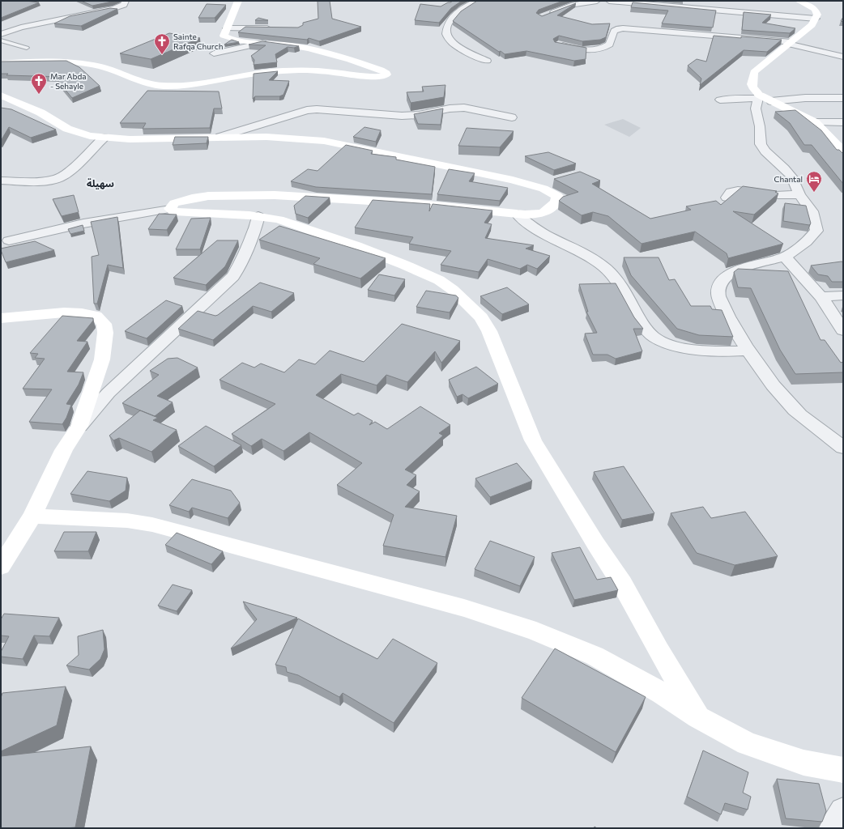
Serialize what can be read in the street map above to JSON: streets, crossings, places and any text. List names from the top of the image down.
{
  "districts": ["سهيلة"],
  "places": {
    "church": ["Sainte Rafqa Church", "Mar Abda - Sehayle"],
    "hotel": ["Chantal"]
  }
}
